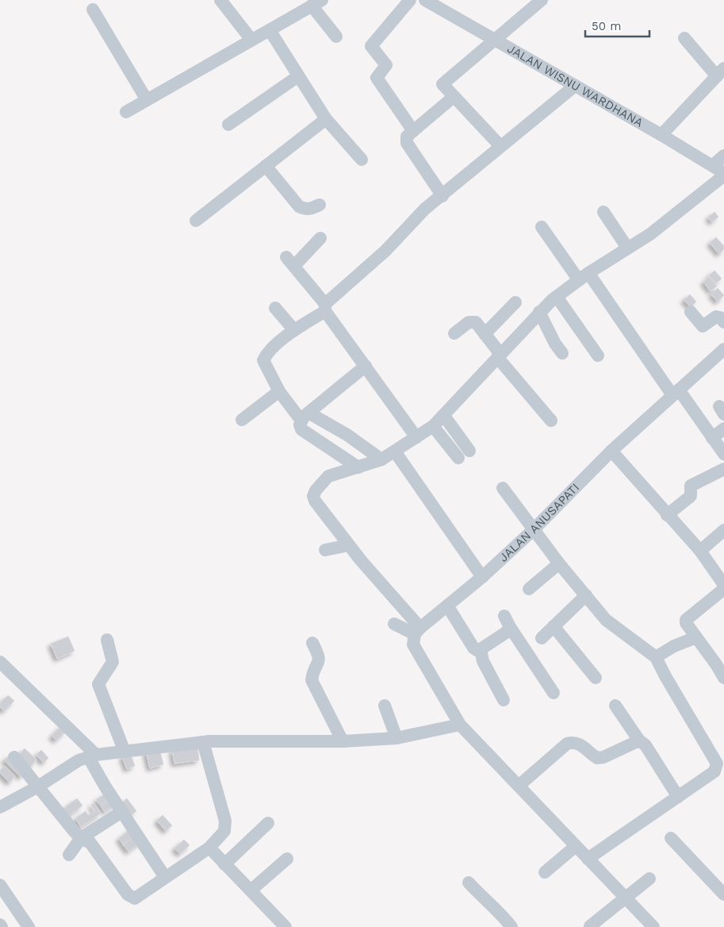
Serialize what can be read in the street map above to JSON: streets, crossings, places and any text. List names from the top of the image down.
{
  "streets": {
    "street": ["JALAN WISNU WARDHANA", "JALAN ANUSAPATI"]
  },
  "scale_bar": "50 m"
}
